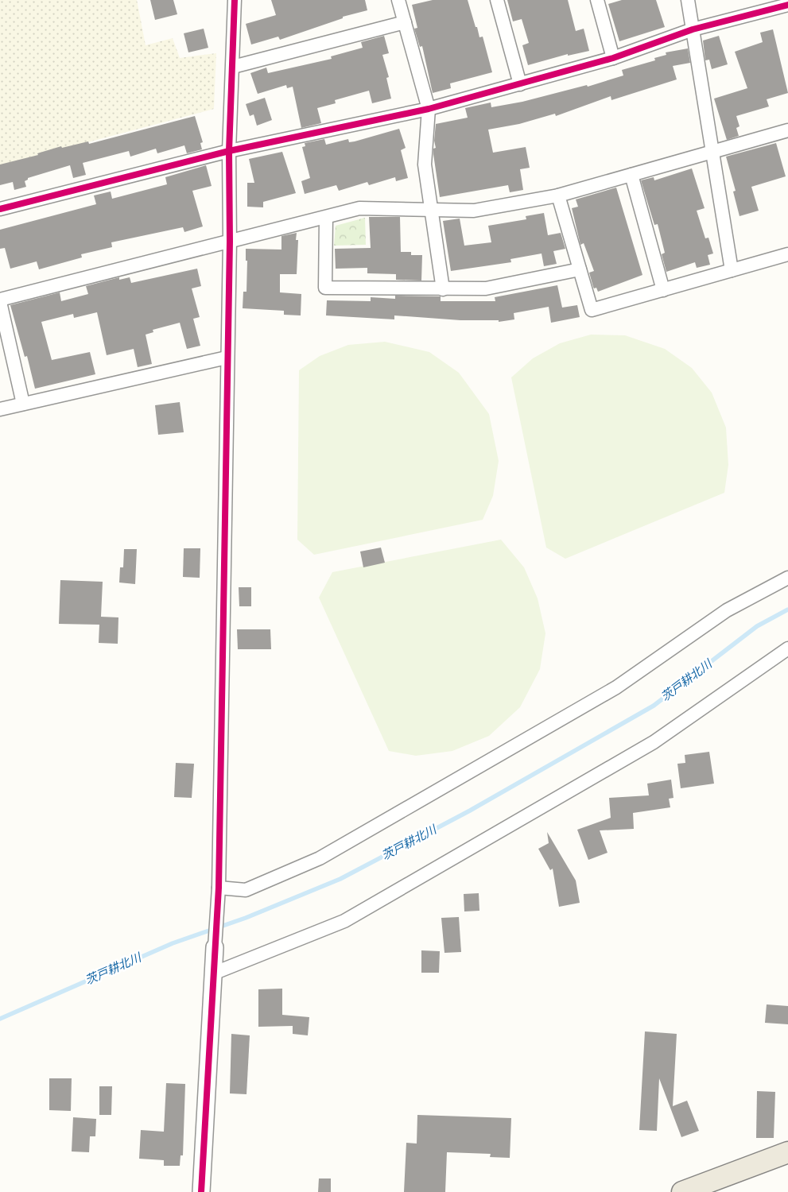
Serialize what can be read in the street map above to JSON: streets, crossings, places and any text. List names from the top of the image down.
{
  "water": ["茨戸耕北川"]
}
